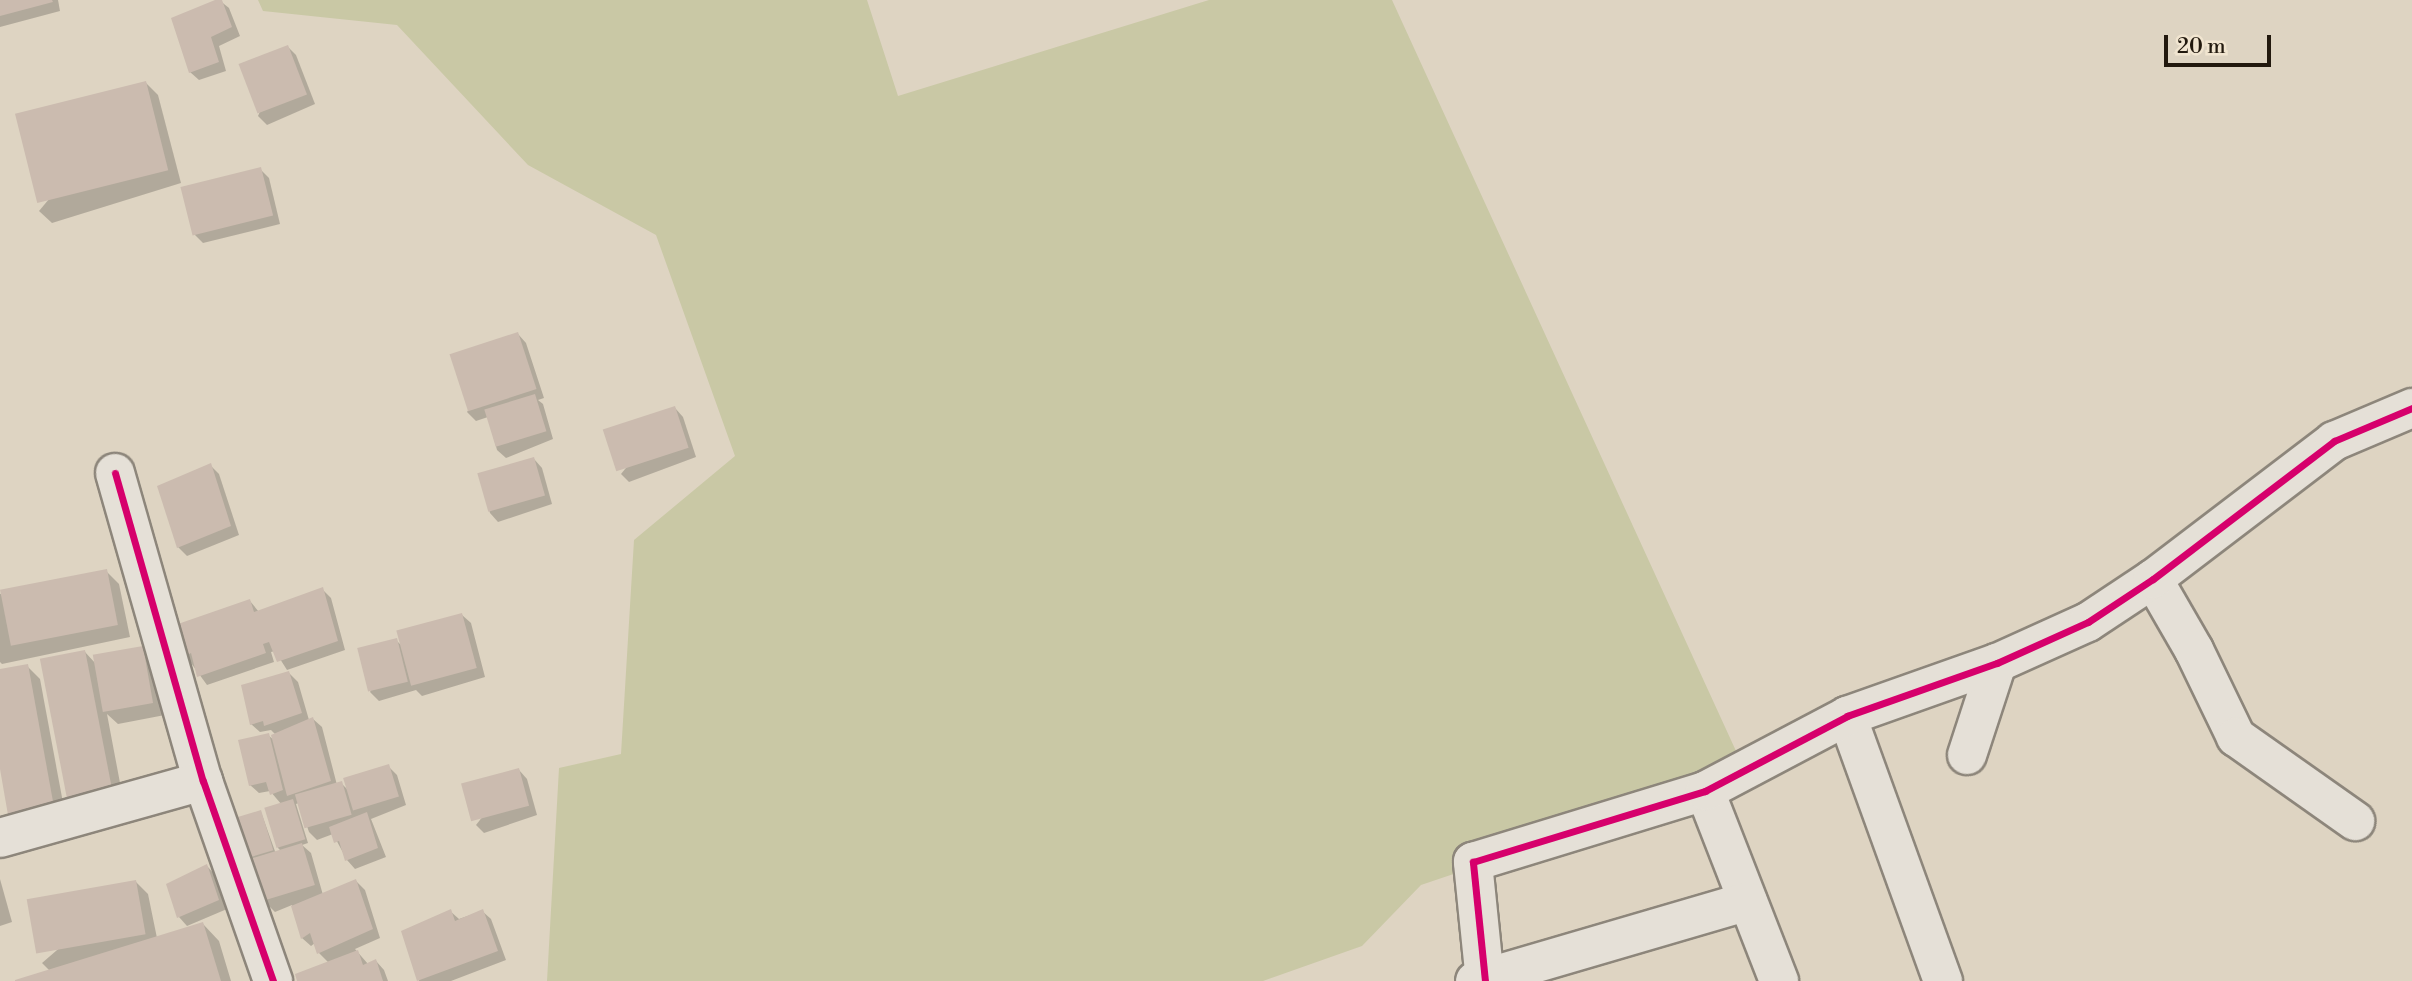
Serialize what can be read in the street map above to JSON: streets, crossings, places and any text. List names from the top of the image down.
{
  "scale_bar": "20 m"
}
